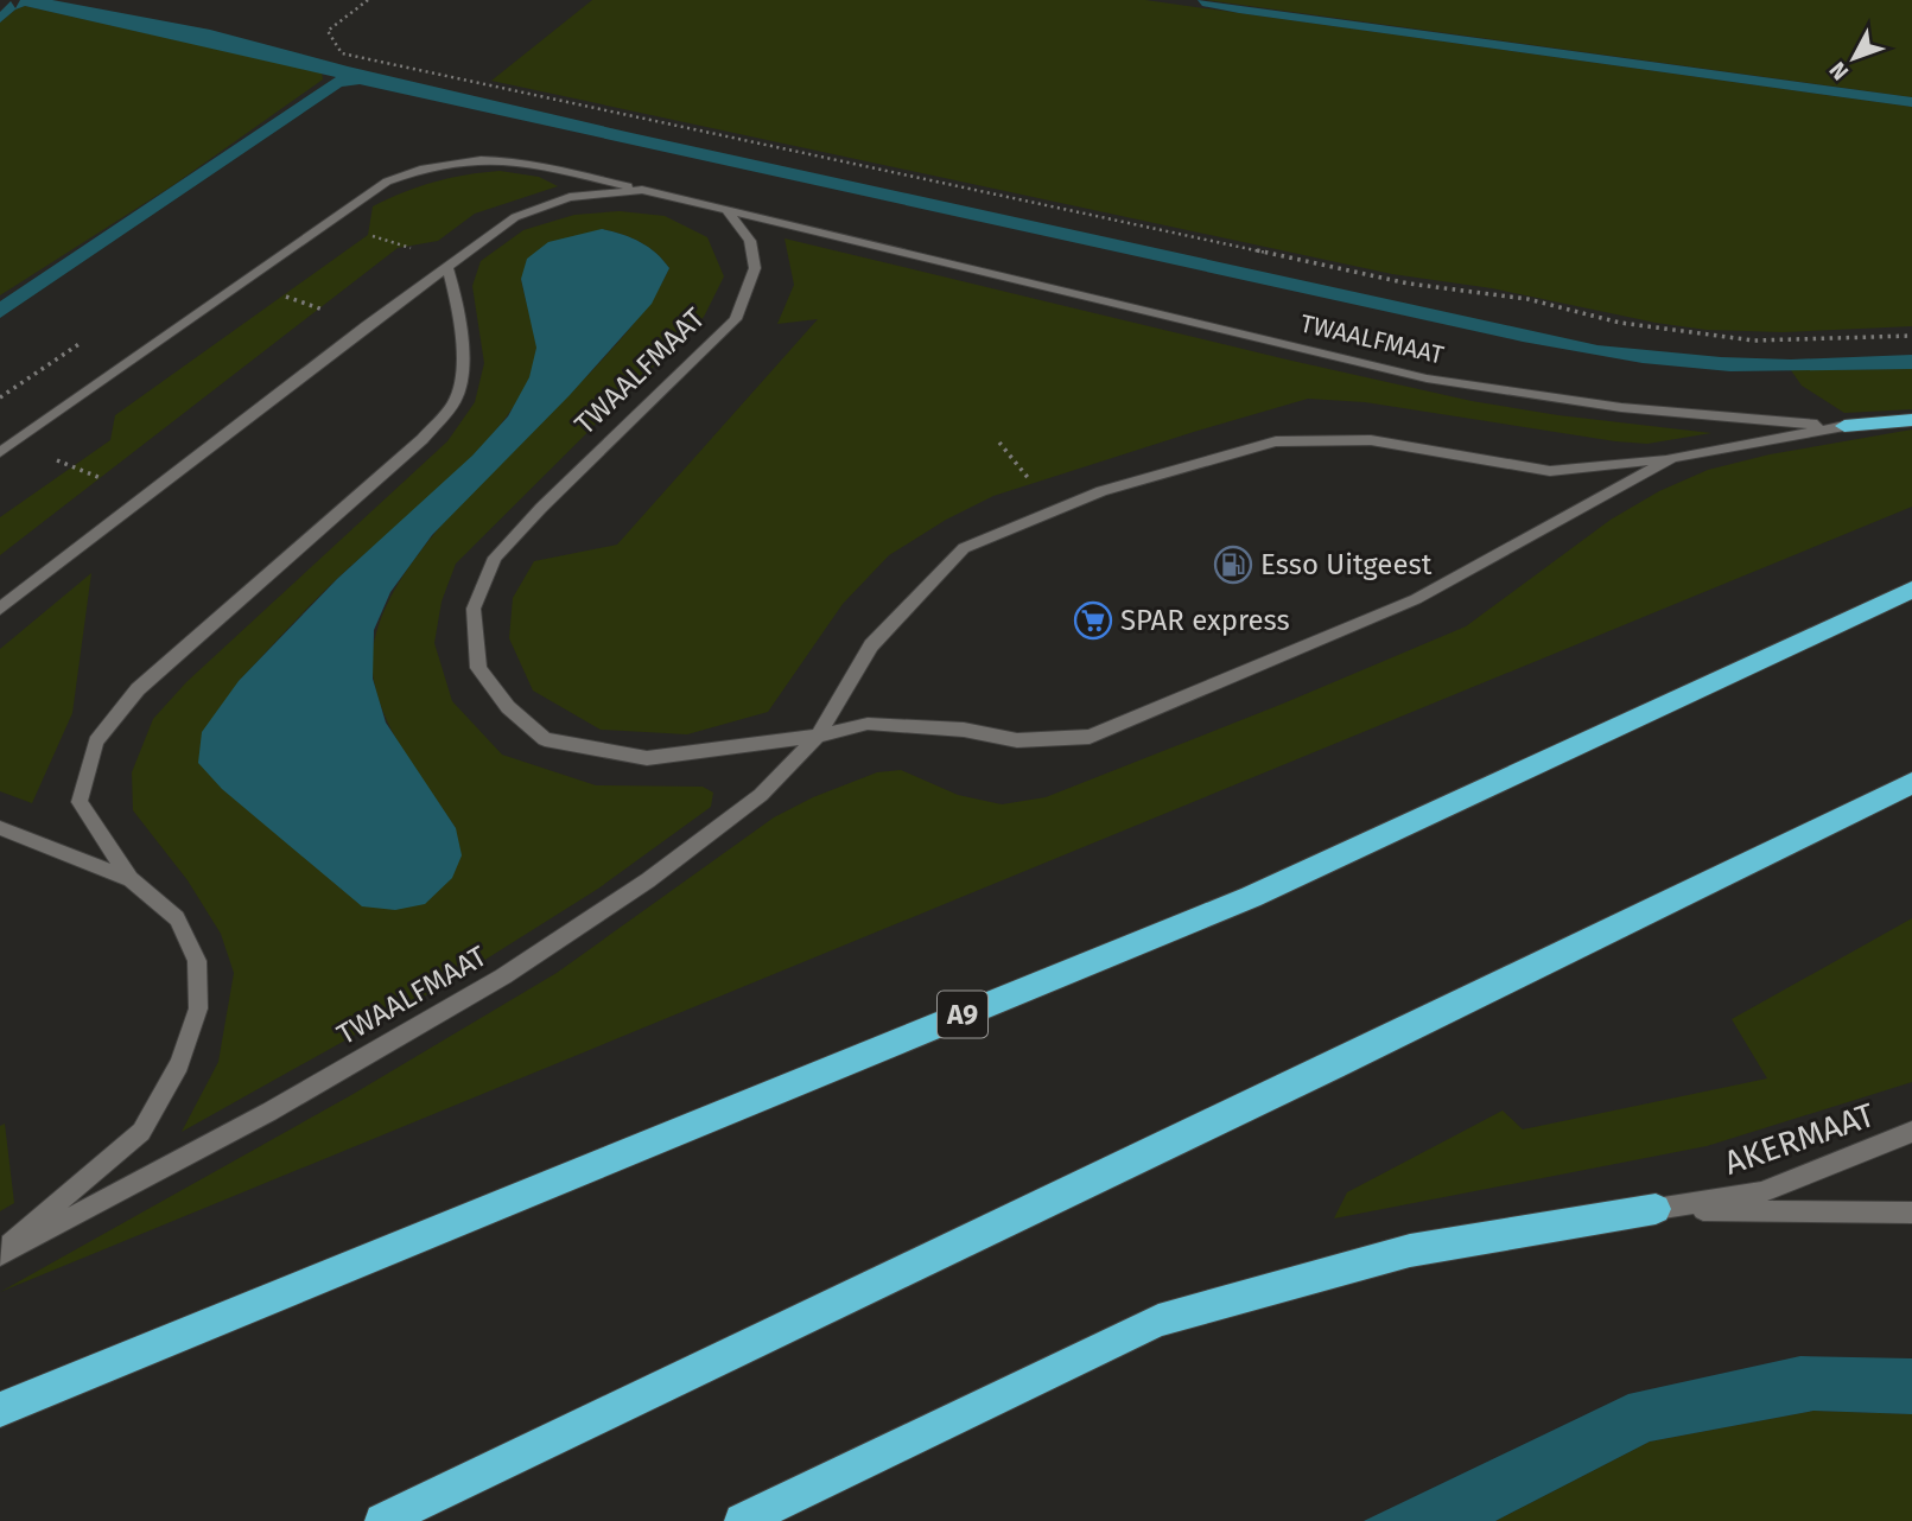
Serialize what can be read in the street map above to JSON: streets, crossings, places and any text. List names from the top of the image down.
{
  "streets": {
    "highway": ["A9"],
    "lane": ["TWAALFMAAT", "AKERMAAT"]
  },
  "places": {
    "fuel station": ["Esso Uitgeest"],
    "supermarket": ["SPAR express"]
  },
  "north": "bottom left"
}
